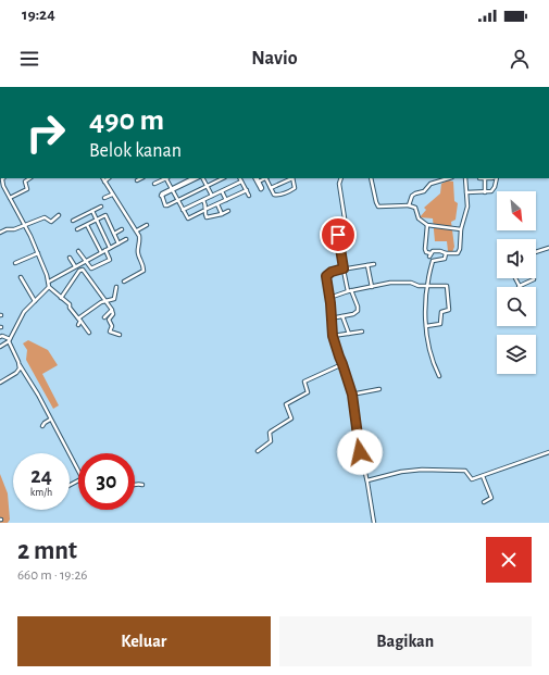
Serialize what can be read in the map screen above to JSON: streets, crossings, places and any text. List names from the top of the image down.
{
  "north": "bottom right",
  "page": {
    "status": "19:24",
    "header": "Navio",
    "turn": ["490 m", "Belok kanan"],
    "speed": "24 km/h",
    "limit": "30",
    "heading": ["2 mnt", "660 m · 19:26"],
    "buttons": ["Keluar", "Bagikan"]
  }
}
